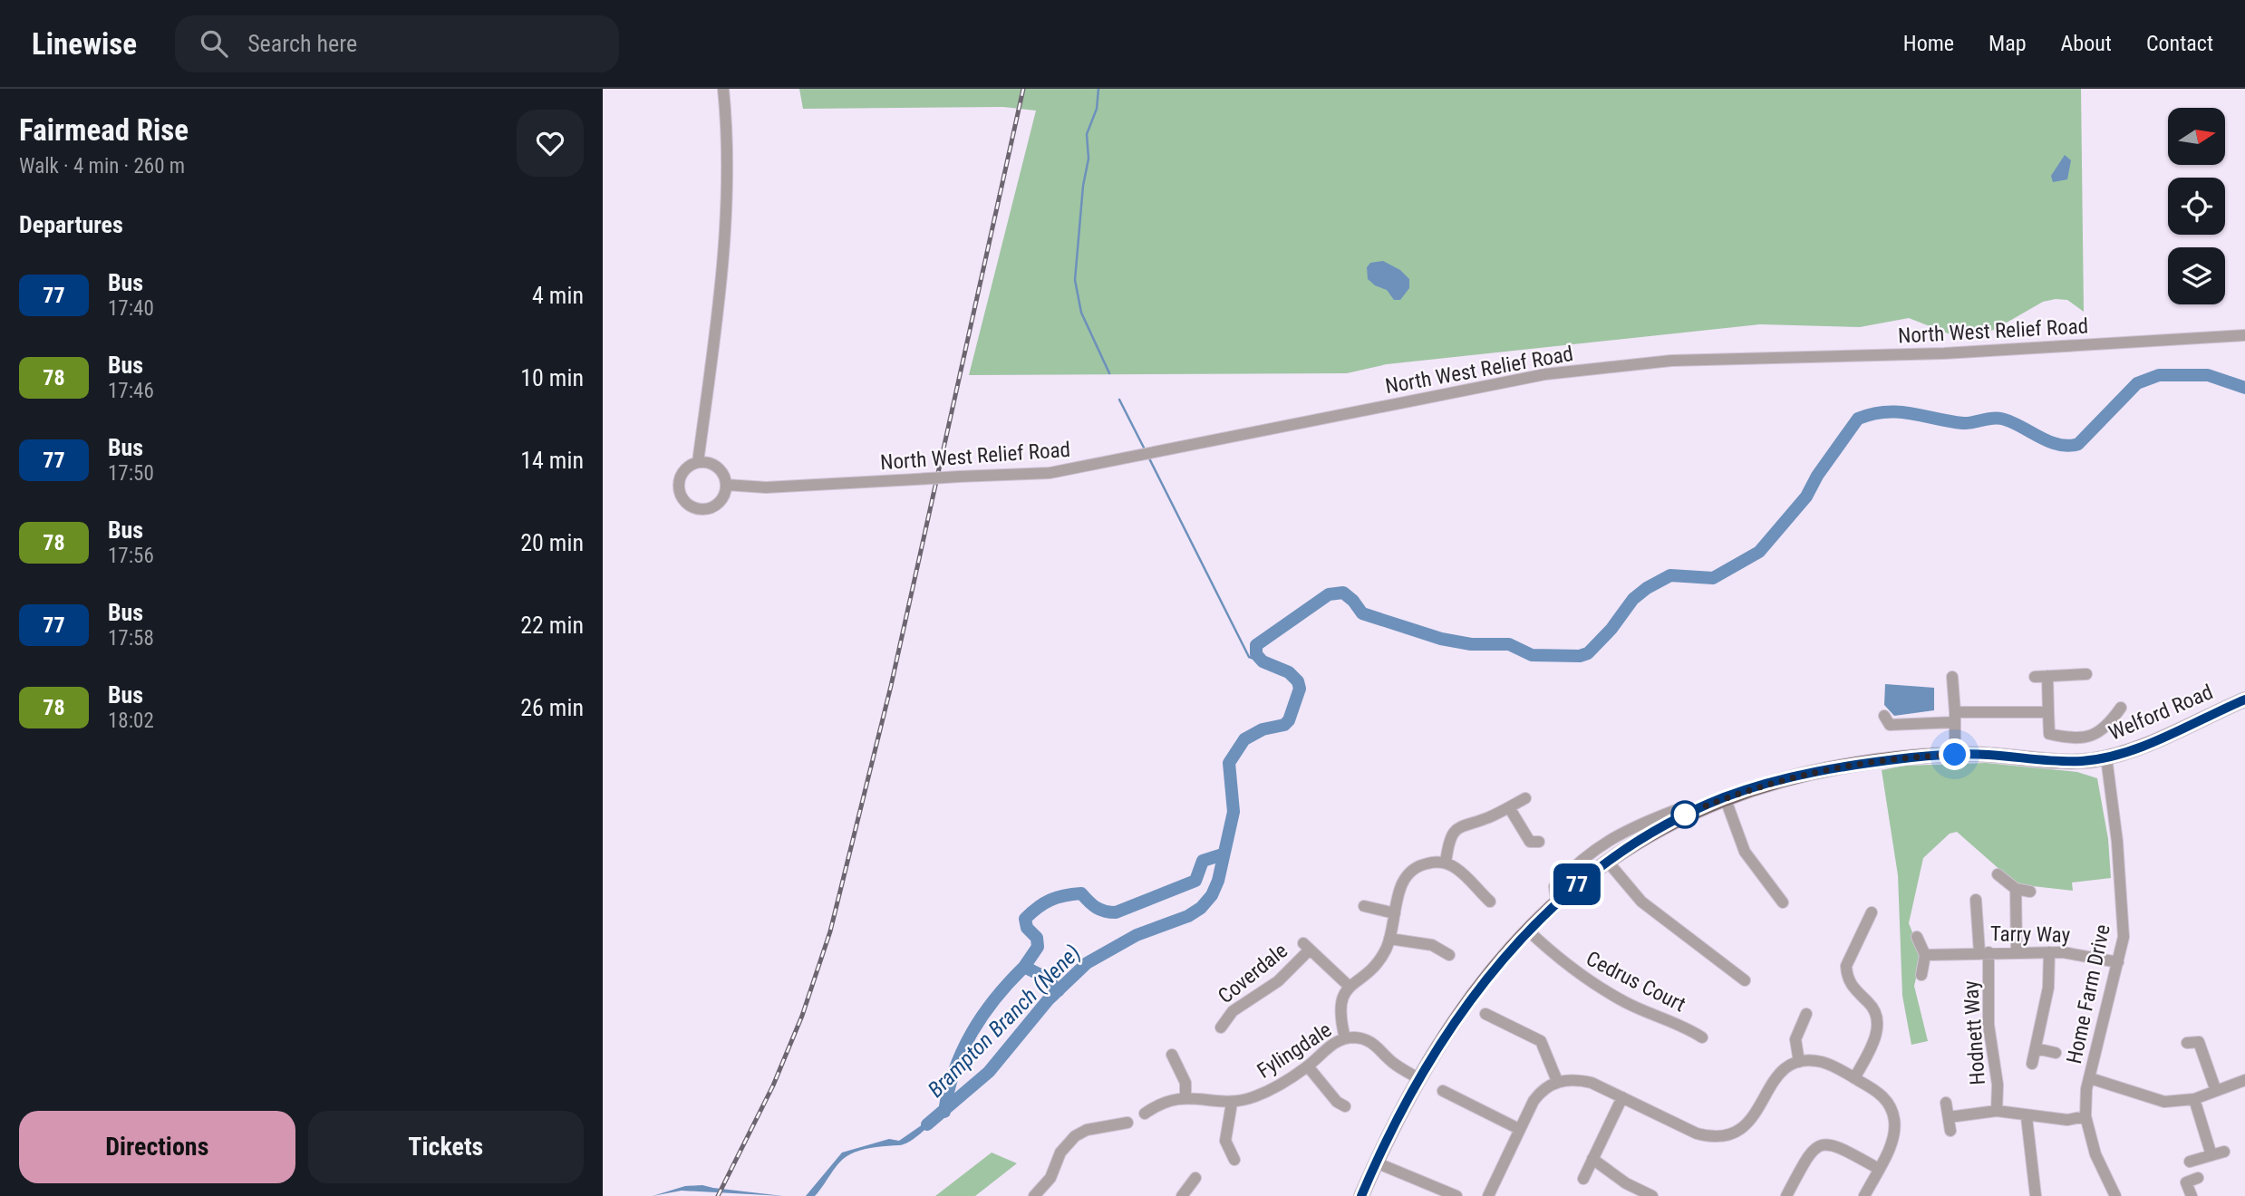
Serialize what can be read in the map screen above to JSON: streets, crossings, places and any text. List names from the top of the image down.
{
  "streets": {
    "main road": ["Welford Road"],
    "street": [
      "North West Relief Road",
      "Tarry Way",
      "Coverdale",
      "Cedrus Court",
      "Home Farm Drive",
      "Hodnett Way",
      "Fylingdale"
    ]
  },
  "crossings": [
    ["Welford Road", "Cedrus Court"],
    ["Welford Road", "Home Farm Drive"],
    ["Welford Road", "Fylingdale"],
    ["Tarry Way", "Home Farm Drive"],
    ["Tarry Way", "Hodnett Way"]
  ],
  "water": ["Brampton Branch (Nene)"],
  "lines": ["bus line 77"],
  "north": "right",
  "page": {
    "header": "Linewise",
    "search": "Search here",
    "nav": [
      "Home",
      "Map",
      "About",
      "Contact"
    ],
    "heading": [
      ["Fairmead Rise", "Walk · 4 min · 260 m"],
      "Departures"
    ],
    "on_map": "77",
    "list": [
      {
        "mark": "77",
        "name": "Bus",
        "note": "17:40",
        "value": "4 min"
      },
      {
        "mark": "78",
        "name": "Bus",
        "note": "17:46",
        "value": "10 min"
      },
      {
        "mark": "77",
        "name": "Bus",
        "note": "17:50",
        "value": "14 min"
      },
      {
        "mark": "78",
        "name": "Bus",
        "note": "17:56",
        "value": "20 min"
      },
      {
        "mark": "77",
        "name": "Bus",
        "note": "17:58",
        "value": "22 min"
      },
      {
        "mark": "78",
        "name": "Bus",
        "note": "18:02",
        "value": "26 min"
      }
    ],
    "buttons": ["Directions", "Tickets"]
  }
}
